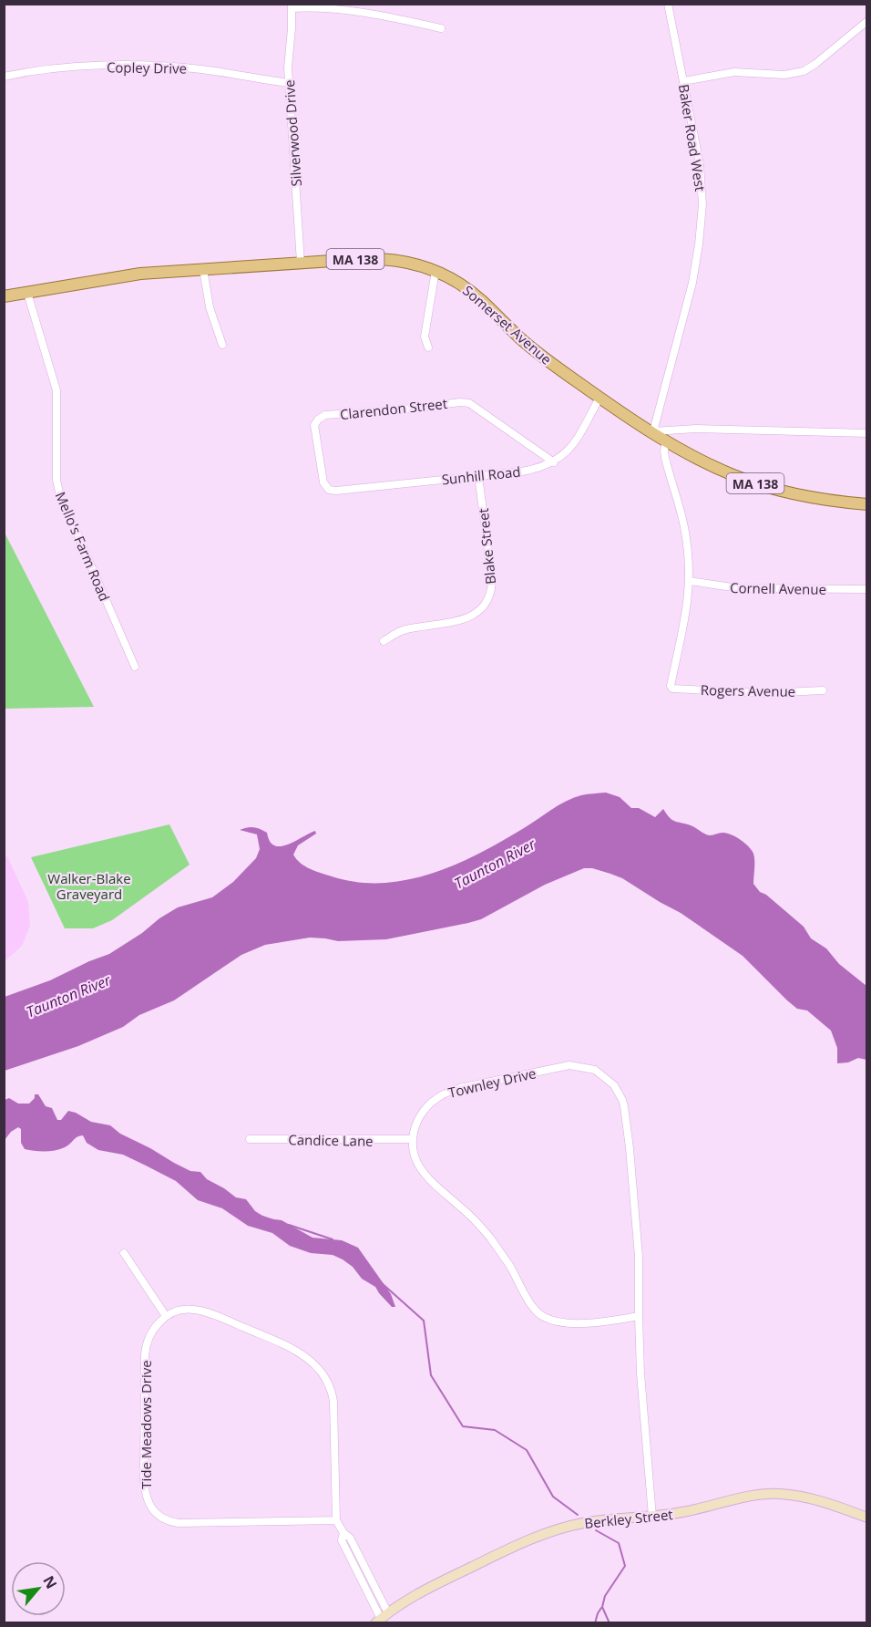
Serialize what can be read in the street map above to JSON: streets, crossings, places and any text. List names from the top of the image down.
{
  "streets": {
    "main road": ["MA 138", "Somerset Avenue", "Berkley Street"],
    "street": [
      "Copley Drive",
      "Silverwood Drive",
      "Baker Road West",
      "Clarendon Street",
      "Sunhill Road",
      "Mello's Farm Road",
      "Blake Street",
      "Cornell Avenue",
      "Rogers Avenue",
      "Townley Drive",
      "Candice Lane",
      "Tide Meadows Drive"
    ]
  },
  "crossings": [
    ["Copley Drive", "Silverwood Drive"],
    ["Silverwood Drive", "Somerset Avenue"],
    ["Baker Road West", "MA 138"],
    ["Baker Road West", "Somerset Avenue"],
    ["MA 138", "Somerset Avenue"],
    ["Somerset Avenue", "Sunhill Road"],
    ["Somerset Avenue", "Mello's Farm Road"],
    ["Clarendon Street", "Sunhill Road"],
    ["Sunhill Road", "Blake Street"],
    ["Cornell Avenue", "Rogers Avenue"],
    ["Townley Drive", "Candice Lane"],
    ["Townley Drive", "Berkley Street"]
  ],
  "water": ["Taunton River"],
  "parks": ["Walker-Blake Graveyard"],
  "north": "top right"
}
